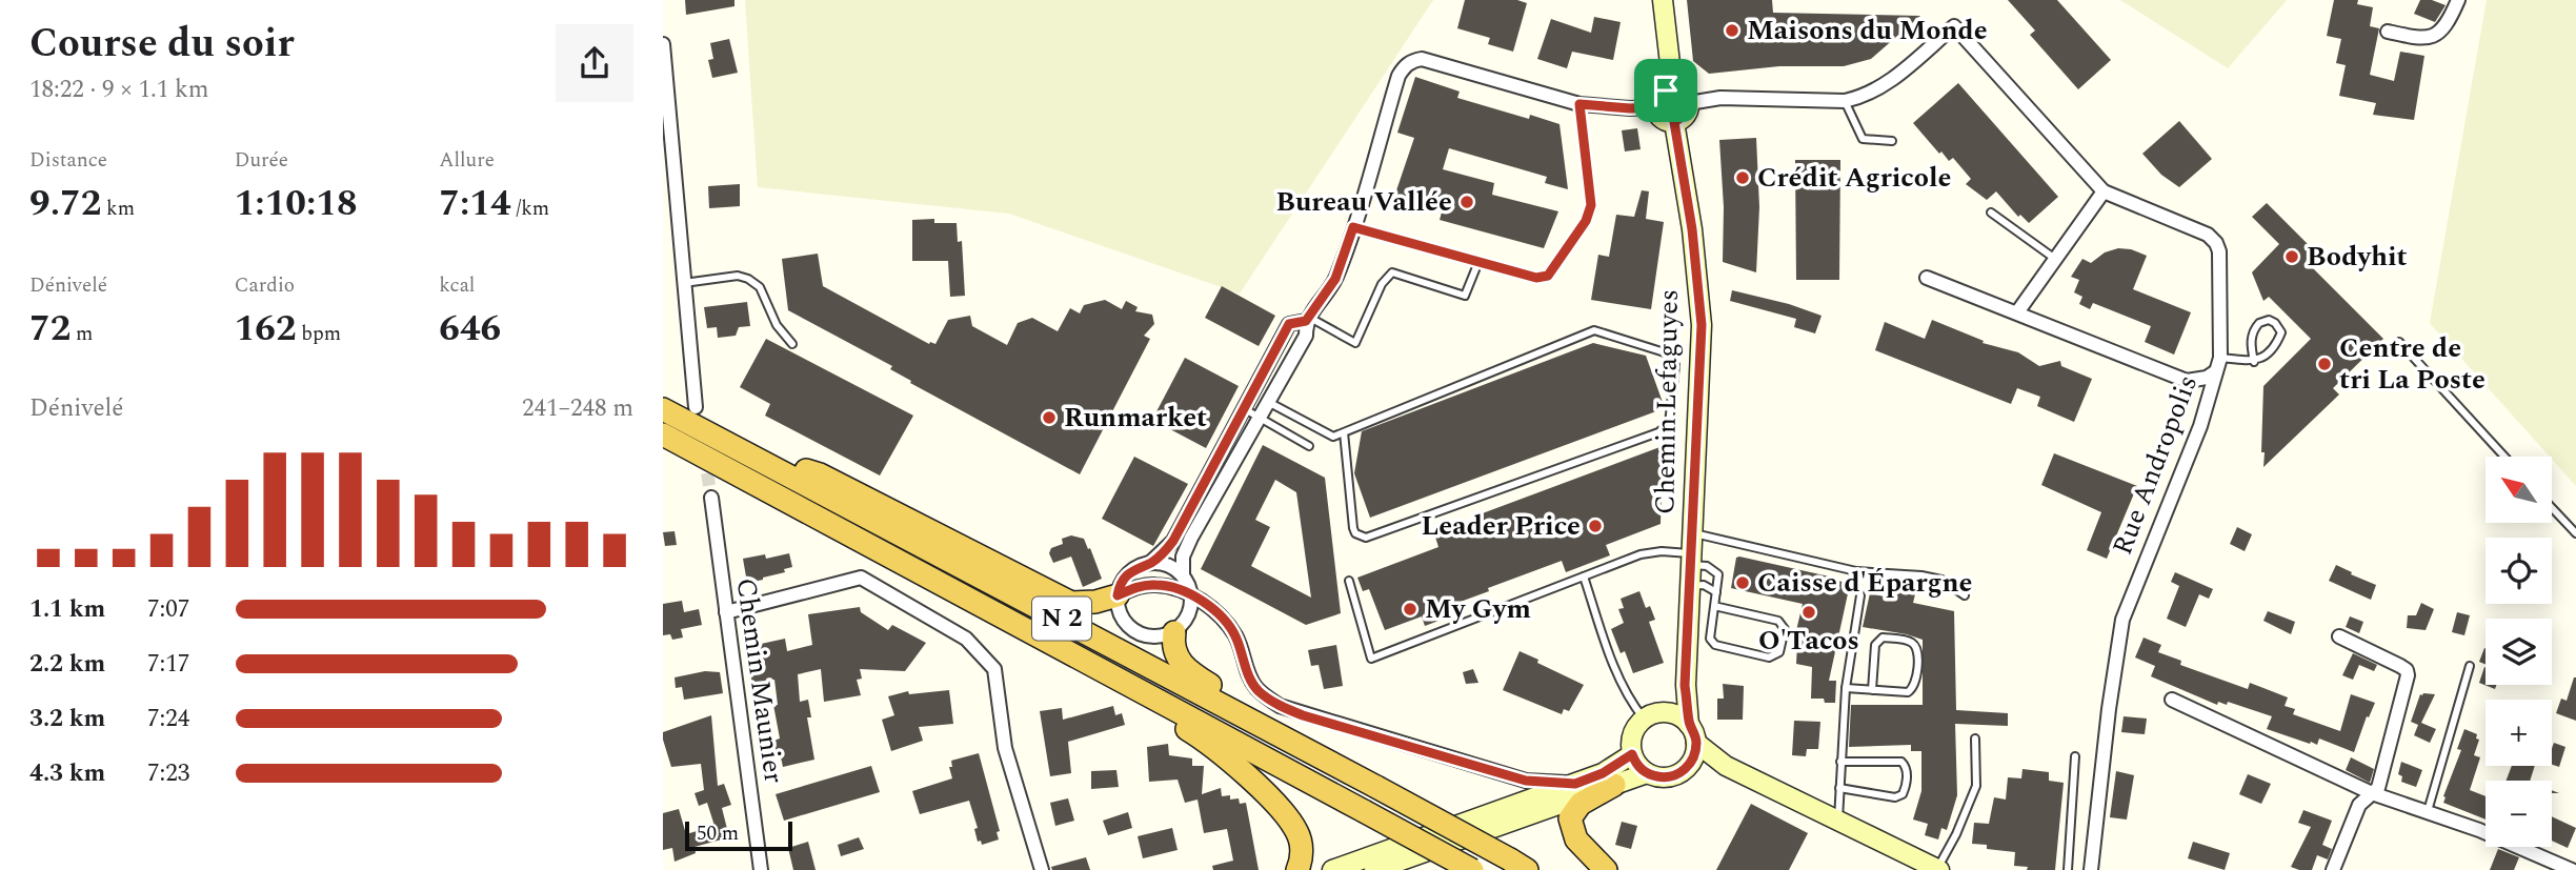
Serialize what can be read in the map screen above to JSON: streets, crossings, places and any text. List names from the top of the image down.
{
  "streets": {
    "highway": ["N 2"],
    "main road": ["Chemin Lefaguyes"],
    "street": ["Rue Andropolis", "Chemin Maunier"]
  },
  "places": [
    "Maisons du Monde",
    "Crédit Agricole",
    "Bureau Vallée",
    "Bodyhit",
    "Centre de tri La Poste",
    "Runmarket",
    "Leader Price",
    "Caisse d'Épargne",
    "My Gym",
    "O'Tacos"
  ],
  "scale_bar": "50 m",
  "north": "top left",
  "page": {
    "heading": ["Course du soir", "18:22 · 9 × 1.1 km"],
    "stats": [
      ["Distance", "9.72 km"],
      ["Durée", "1:10:18"],
      ["Allure", "7:14 /km"],
      ["Dénivelé", "72 m"],
      ["Cardio", "162 bpm"],
      ["kcal", "646"]
    ],
    "chart": ["Dénivelé", "241–248 m"],
    "map_buttons": ["+", "−"],
    "list": [
      {
        "name": "1.1 km",
        "note": "7:07"
      },
      {
        "name": "2.2 km",
        "note": "7:17"
      },
      {
        "name": "3.2 km",
        "note": "7:24"
      },
      {
        "name": "4.3 km",
        "note": "7:23"
      }
    ],
    "scale": "50 m"
  }
}
